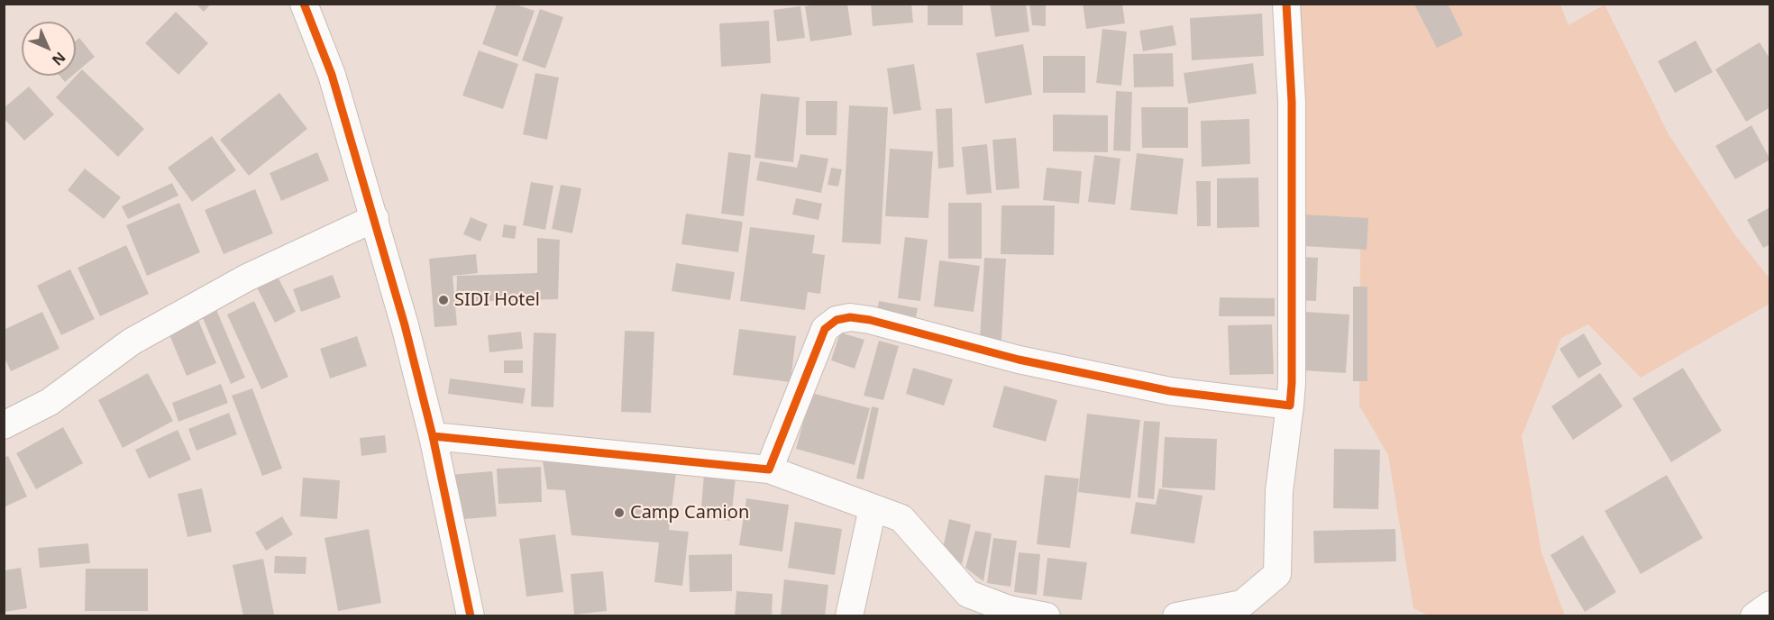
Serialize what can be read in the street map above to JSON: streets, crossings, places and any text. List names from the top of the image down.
{
  "places": ["SIDI Hotel", "Camp Camion"],
  "north": "bottom right"
}
